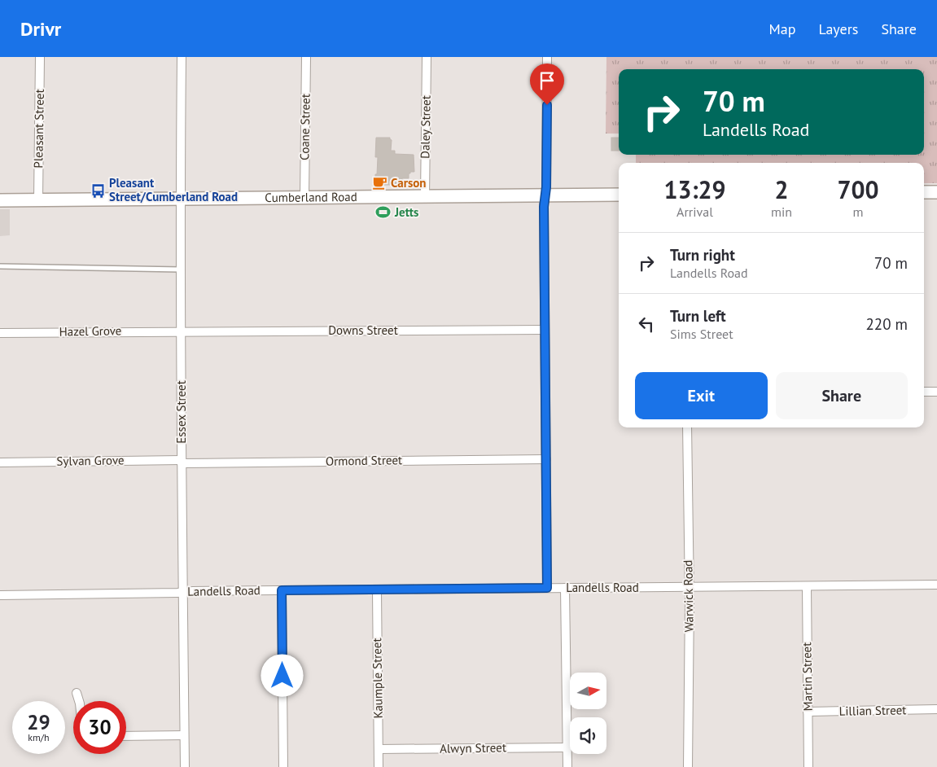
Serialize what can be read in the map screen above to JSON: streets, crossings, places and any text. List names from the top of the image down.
{
  "streets": {
    "main road": ["Cumberland Road"],
    "street": [
      "Coane Street",
      "Daley Street",
      "Pleasant Street",
      "Downs Street",
      "Hazel Grove",
      "Essex Street",
      "Sylvan Grove",
      "Ormond Street",
      "Landells Road",
      "Warwick Road",
      "Martin Street",
      "Kaumple Street",
      "Lillian Street",
      "Alwyn Street"
    ]
  },
  "crossings": [
    ["Coane Street", "Cumberland Road"],
    ["Daley Street", "Cumberland Road"],
    ["Pleasant Street", "Cumberland Road"],
    ["Cumberland Road", "Essex Street"],
    ["Downs Street", "Hazel Grove"],
    ["Downs Street", "Essex Street"],
    ["Hazel Grove", "Essex Street"],
    ["Essex Street", "Sylvan Grove"],
    ["Essex Street", "Ormond Street"],
    ["Essex Street", "Landells Road"],
    ["Sylvan Grove", "Ormond Street"],
    ["Landells Road", "Warwick Road"],
    ["Landells Road", "Martin Street"],
    ["Landells Road", "Kaumple Street"],
    ["Martin Street", "Lillian Street"],
    ["Kaumple Street", "Alwyn Street"]
  ],
  "places": {
    "cafe": ["Carson"],
    "bus stop": ["Pleasant Street/Cumberland Road"],
    "sports": ["Jetts"]
  },
  "north": "right",
  "page": {
    "header": "Drivr",
    "nav": ["Map", "Layers", "Share"],
    "turn": ["70 m", "Landells Road"],
    "eta": [
      "13:29",
      "Arrival",
      "2",
      "min",
      "700",
      "m"
    ],
    "list": [
      {
        "name": "Turn right",
        "note": "Landells Road",
        "value": "70 m"
      },
      {
        "name": "Turn left",
        "note": "Sims Street",
        "value": "220 m"
      }
    ],
    "buttons": ["Exit", "Share"],
    "speed": "29 km/h",
    "limit": "30"
  }
}
